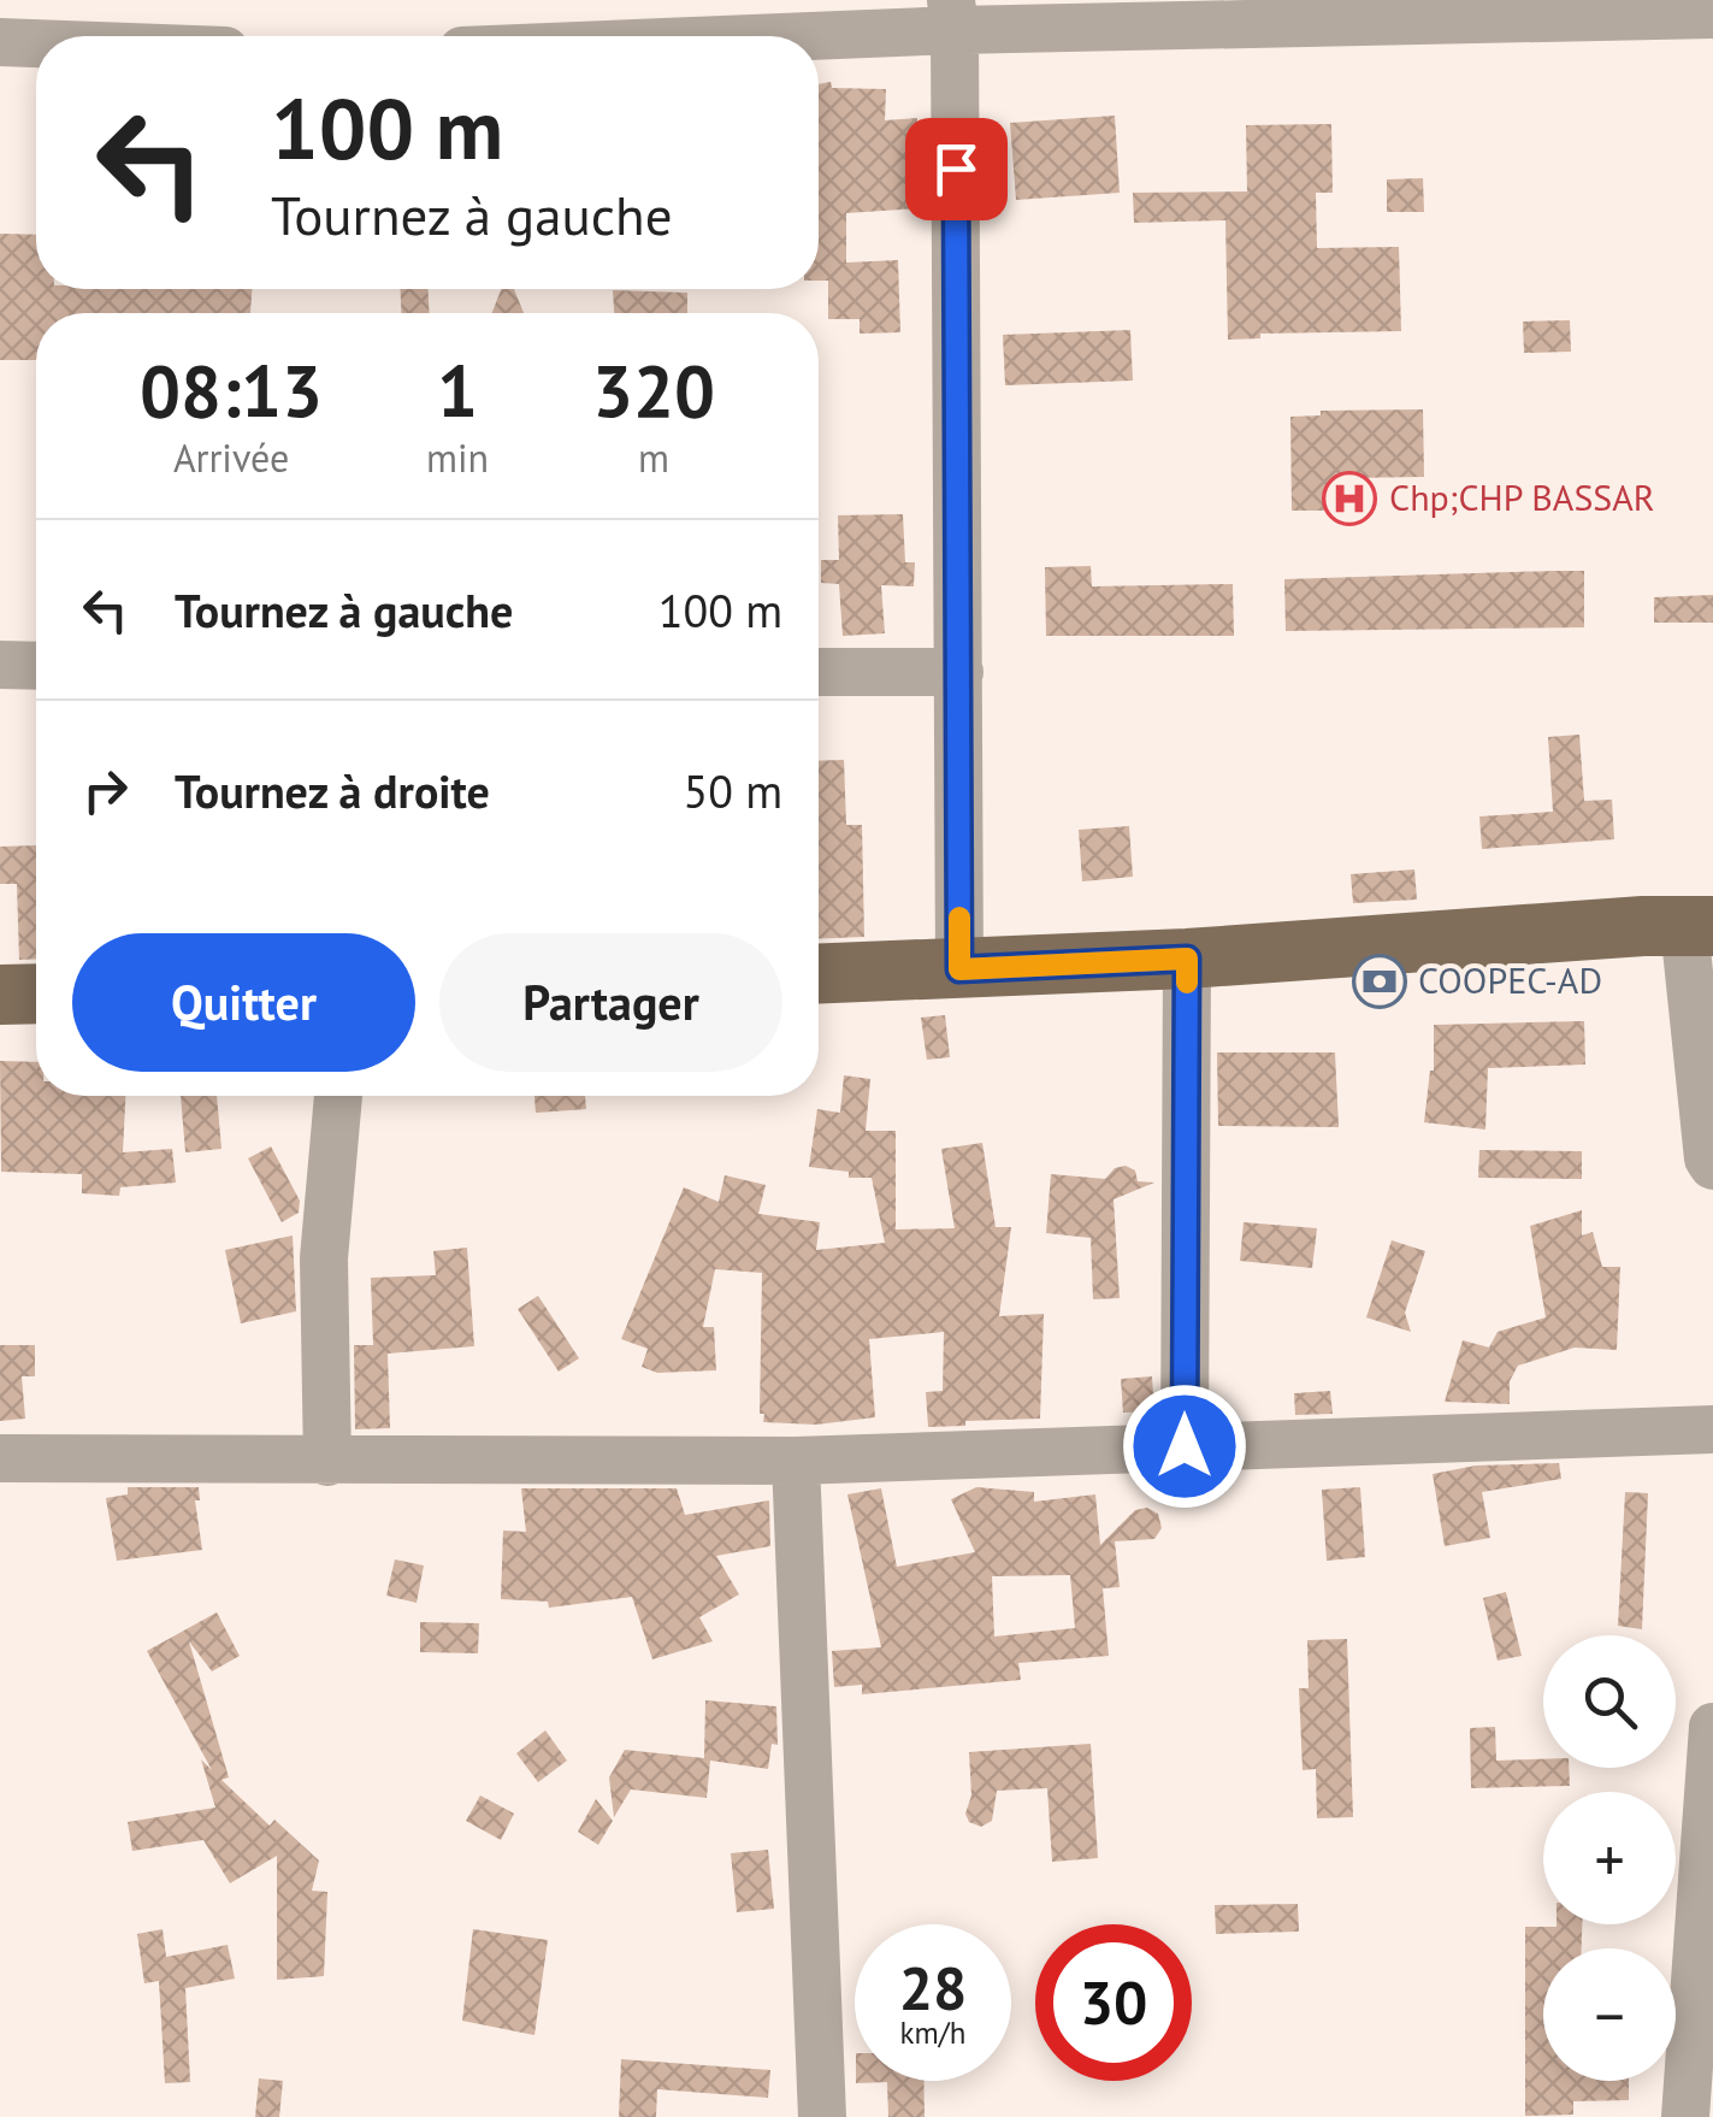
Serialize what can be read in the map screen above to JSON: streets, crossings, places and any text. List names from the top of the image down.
{
  "places": {
    "hospital": ["Chp;CHP BASSAR"],
    "bank": ["COOPEC-AD"]
  },
  "page": {
    "turn": ["100 m", "Tournez à gauche"],
    "eta": [
      "08:13",
      "Arrivée",
      "1",
      "min",
      "320",
      "m"
    ],
    "list": [
      {
        "name": "Tournez à gauche",
        "value": "100 m"
      },
      {
        "name": "Tournez à droite",
        "value": "50 m"
      }
    ],
    "buttons": ["Quitter", "Partager"],
    "map_buttons": ["+", "−"],
    "speed": "28 km/h",
    "limit": "30"
  }
}
